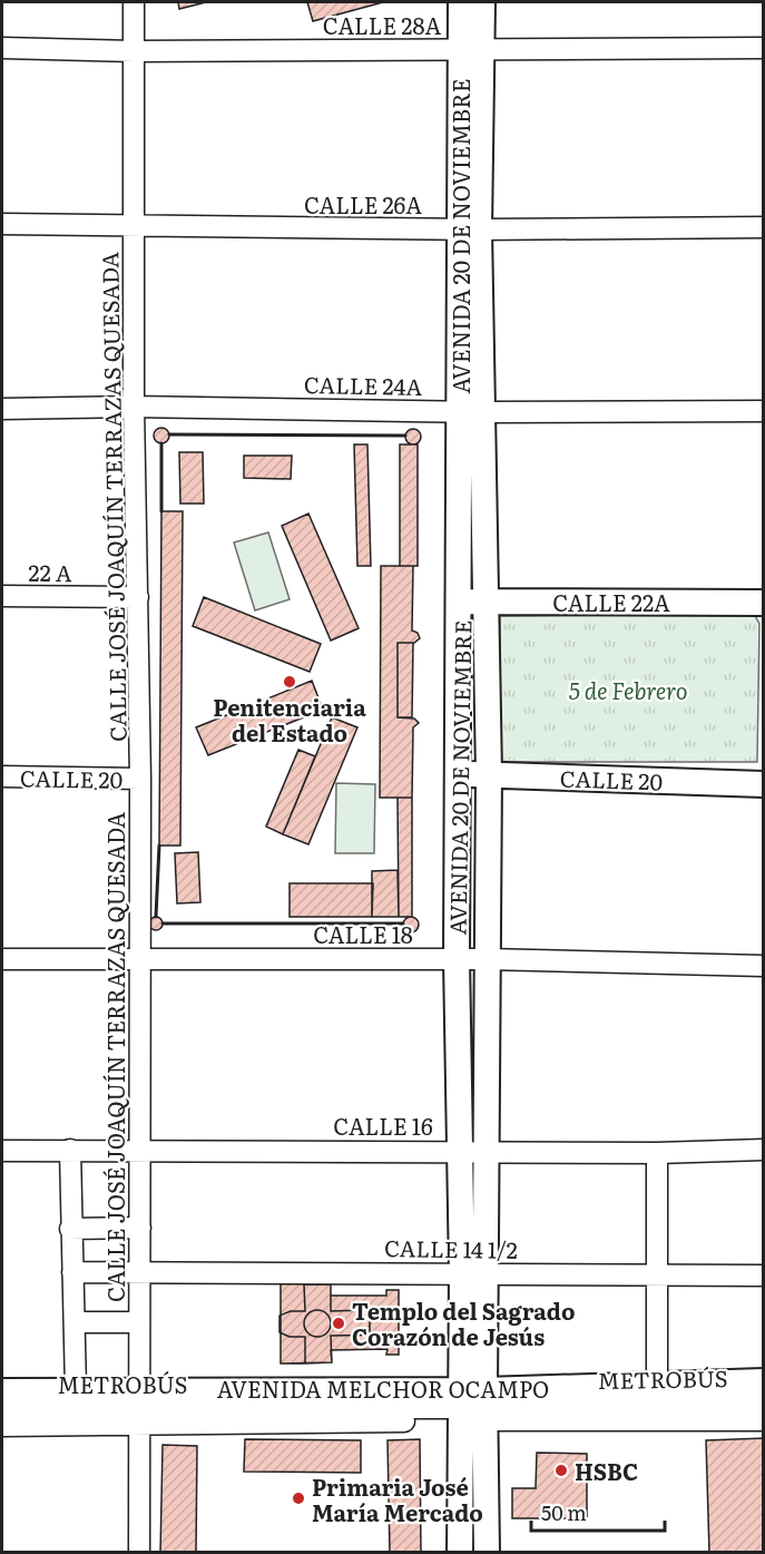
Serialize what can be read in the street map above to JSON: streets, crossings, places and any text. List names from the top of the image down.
{
  "streets": {
    "main road": [
      "AVENIDA 20 DE NOVIEMBRE",
      "CALLE 22A",
      "CALLE 20",
      "AVENIDA MELCHOR OCAMPO"
    ],
    "street": [
      "CALLE 28A",
      "CALLE 26A",
      "CALLE 24A",
      "CALLE JOSÉ JOAQUÍN TERRAZAS QUESADA",
      "22 A",
      "CALLE 18",
      "CALLE 16",
      "CALLE 14 1/2",
      "METROBÚS"
    ]
  },
  "crossings": [
    ["CALLE 28A", "AVENIDA 20 DE NOVIEMBRE"],
    ["CALLE 28A", "CALLE JOSÉ JOAQUÍN TERRAZAS QUESADA"],
    ["CALLE 26A", "AVENIDA 20 DE NOVIEMBRE"],
    ["CALLE 26A", "CALLE JOSÉ JOAQUÍN TERRAZAS QUESADA"],
    ["AVENIDA 20 DE NOVIEMBRE", "CALLE 24A"],
    ["AVENIDA 20 DE NOVIEMBRE", "CALLE 22A"],
    ["AVENIDA 20 DE NOVIEMBRE", "CALLE 20"],
    ["AVENIDA 20 DE NOVIEMBRE", "CALLE 18"],
    ["AVENIDA 20 DE NOVIEMBRE", "CALLE 16"],
    ["AVENIDA 20 DE NOVIEMBRE", "CALLE 14 1/2"],
    ["AVENIDA 20 DE NOVIEMBRE", "METROBÚS"],
    ["AVENIDA 20 DE NOVIEMBRE", "AVENIDA MELCHOR OCAMPO"],
    ["CALLE 24A", "CALLE JOSÉ JOAQUÍN TERRAZAS QUESADA"],
    ["CALLE JOSÉ JOAQUÍN TERRAZAS QUESADA", "22 A"],
    ["CALLE JOSÉ JOAQUÍN TERRAZAS QUESADA", "CALLE 20"],
    ["CALLE JOSÉ JOAQUÍN TERRAZAS QUESADA", "CALLE 18"],
    ["CALLE JOSÉ JOAQUÍN TERRAZAS QUESADA", "CALLE 16"],
    ["CALLE JOSÉ JOAQUÍN TERRAZAS QUESADA", "CALLE 14 1/2"],
    ["CALLE JOSÉ JOAQUÍN TERRAZAS QUESADA", "METROBÚS"],
    ["CALLE JOSÉ JOAQUÍN TERRAZAS QUESADA", "AVENIDA MELCHOR OCAMPO"],
    ["METROBÚS", "AVENIDA MELCHOR OCAMPO"]
  ],
  "parks": ["5 de Febrero"],
  "places": [
    "Penitenciaria del Estado",
    "Templo del Sagrado Corazón de Jesús",
    "HSBC",
    "Primaria José María Mercado"
  ],
  "scale_bar": "50 m"
}
